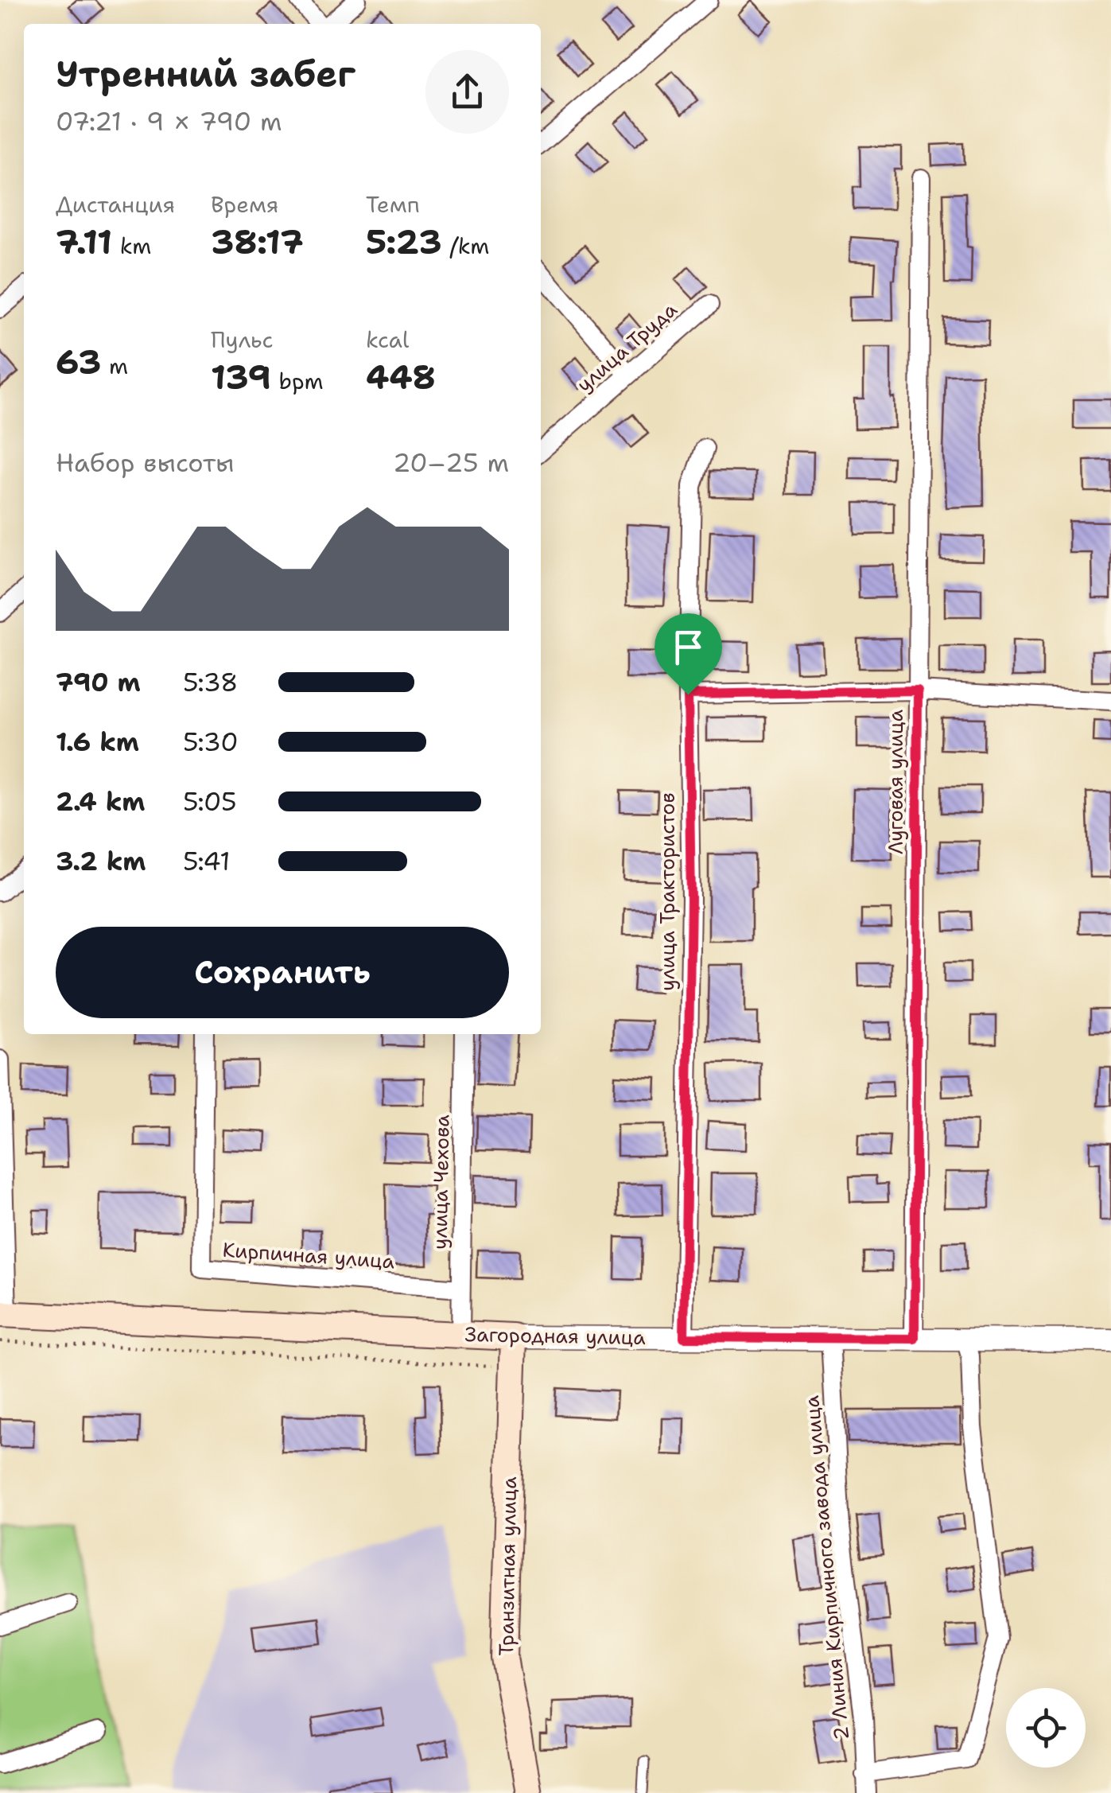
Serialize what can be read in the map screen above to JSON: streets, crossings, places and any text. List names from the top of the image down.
{
  "streets": {
    "main road": ["Загородная улица", "Транзитная улица"],
    "street": [
      "улица Труда",
      "Луговая улица",
      "улица Трактористов",
      "улица Чехова",
      "Кирпичная улица",
      "2 Линия Кирпичного завода улица"
    ]
  },
  "crossings": [
    ["Луговая улица", "Загородная улица"],
    ["улица Трактористов", "Загородная улица"],
    ["улица Чехова", "Кирпичная улица"],
    ["улица Чехова", "Загородная улица"],
    ["Загородная улица", "Транзитная улица"],
    ["Загородная улица", "2 Линия Кирпичного завода улица"]
  ],
  "page": {
    "heading": ["Утренний забег", "07:21 · 9 × 790 m"],
    "stats": [
      ["Дистанция", "7.11 km"],
      ["Время", "38:17"],
      ["Темп", "5:23 /km"],
      ["63 m"],
      ["Пульс", "139 bpm"],
      ["kcal", "448"]
    ],
    "chart": ["Набор высоты", "20–25 m"],
    "list": [
      {
        "name": "790 m",
        "note": "5:38"
      },
      {
        "name": "1.6 km",
        "note": "5:30"
      },
      {
        "name": "2.4 km",
        "note": "5:05"
      },
      {
        "name": "3.2 km",
        "note": "5:41"
      }
    ],
    "buttons": "Сохранить"
  }
}
